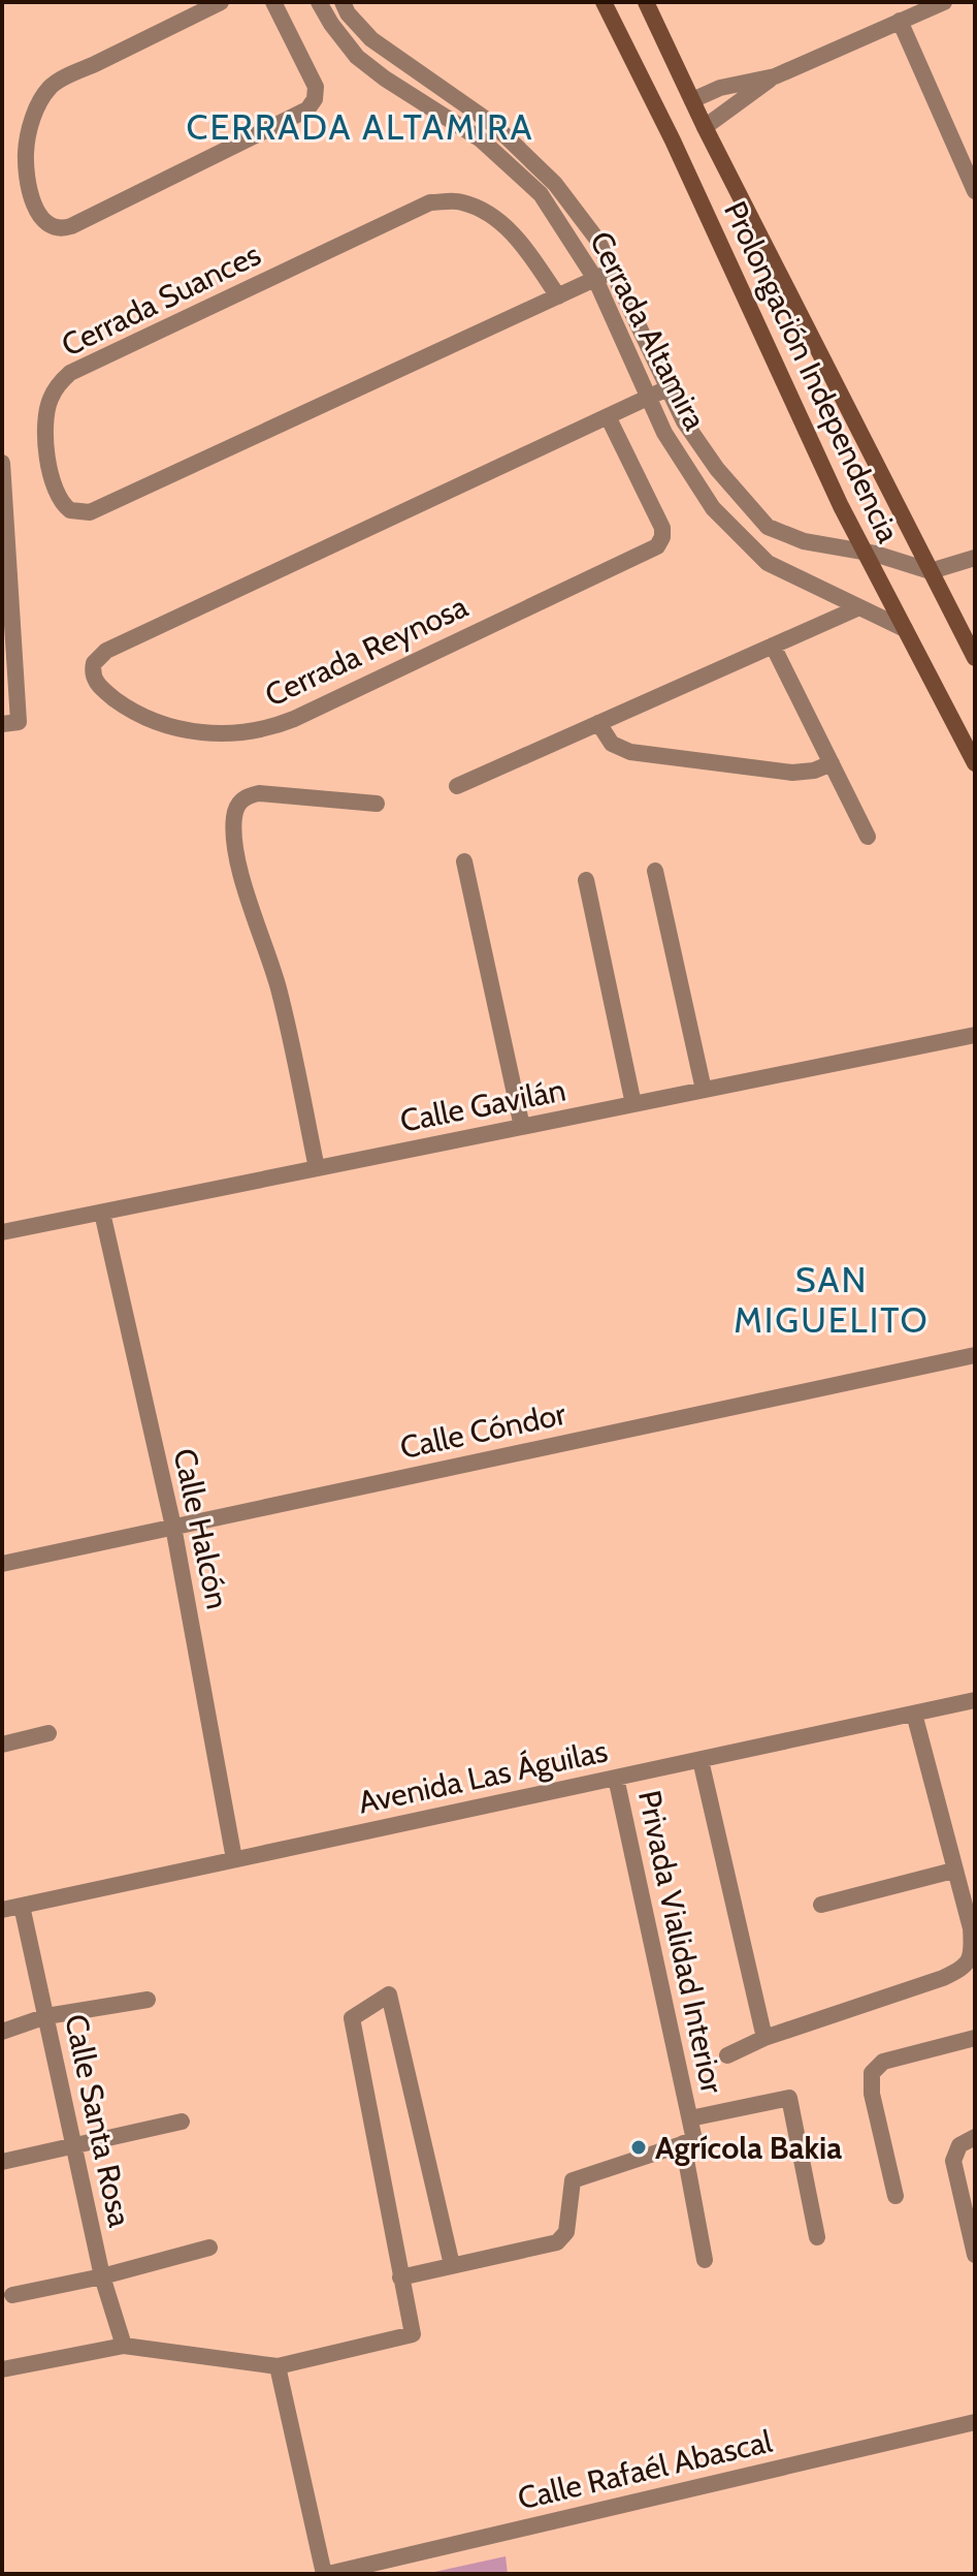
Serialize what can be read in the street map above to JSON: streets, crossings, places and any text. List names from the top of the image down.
{
  "streets": {
    "street": [
      "Cerrada Suances",
      "Cerrada Altamira",
      "Prolongación Independencia",
      "Cerrada Reynosa",
      "Calle Gavilán",
      "Calle Cóndor",
      "Calle Halcón",
      "Avenida Las Águilas",
      "Privada Vialidad Interior",
      "Calle Santa Rosa",
      "Calle Rafaél Abascal"
    ]
  },
  "crossings": [
    ["Cerrada Suances", "Cerrada Altamira"],
    ["Cerrada Altamira", "Prolongación Independencia"],
    ["Cerrada Altamira", "Cerrada Reynosa"],
    ["Calle Gavilán", "Calle Halcón"],
    ["Calle Cóndor", "Calle Halcón"],
    ["Calle Halcón", "Avenida Las Águilas"],
    ["Avenida Las Águilas", "Privada Vialidad Interior"],
    ["Avenida Las Águilas", "Calle Santa Rosa"]
  ],
  "districts": ["CERRADA ALTAMIRA", "SAN MIGUELITO"],
  "places": ["Agrícola Bakia"]
}
